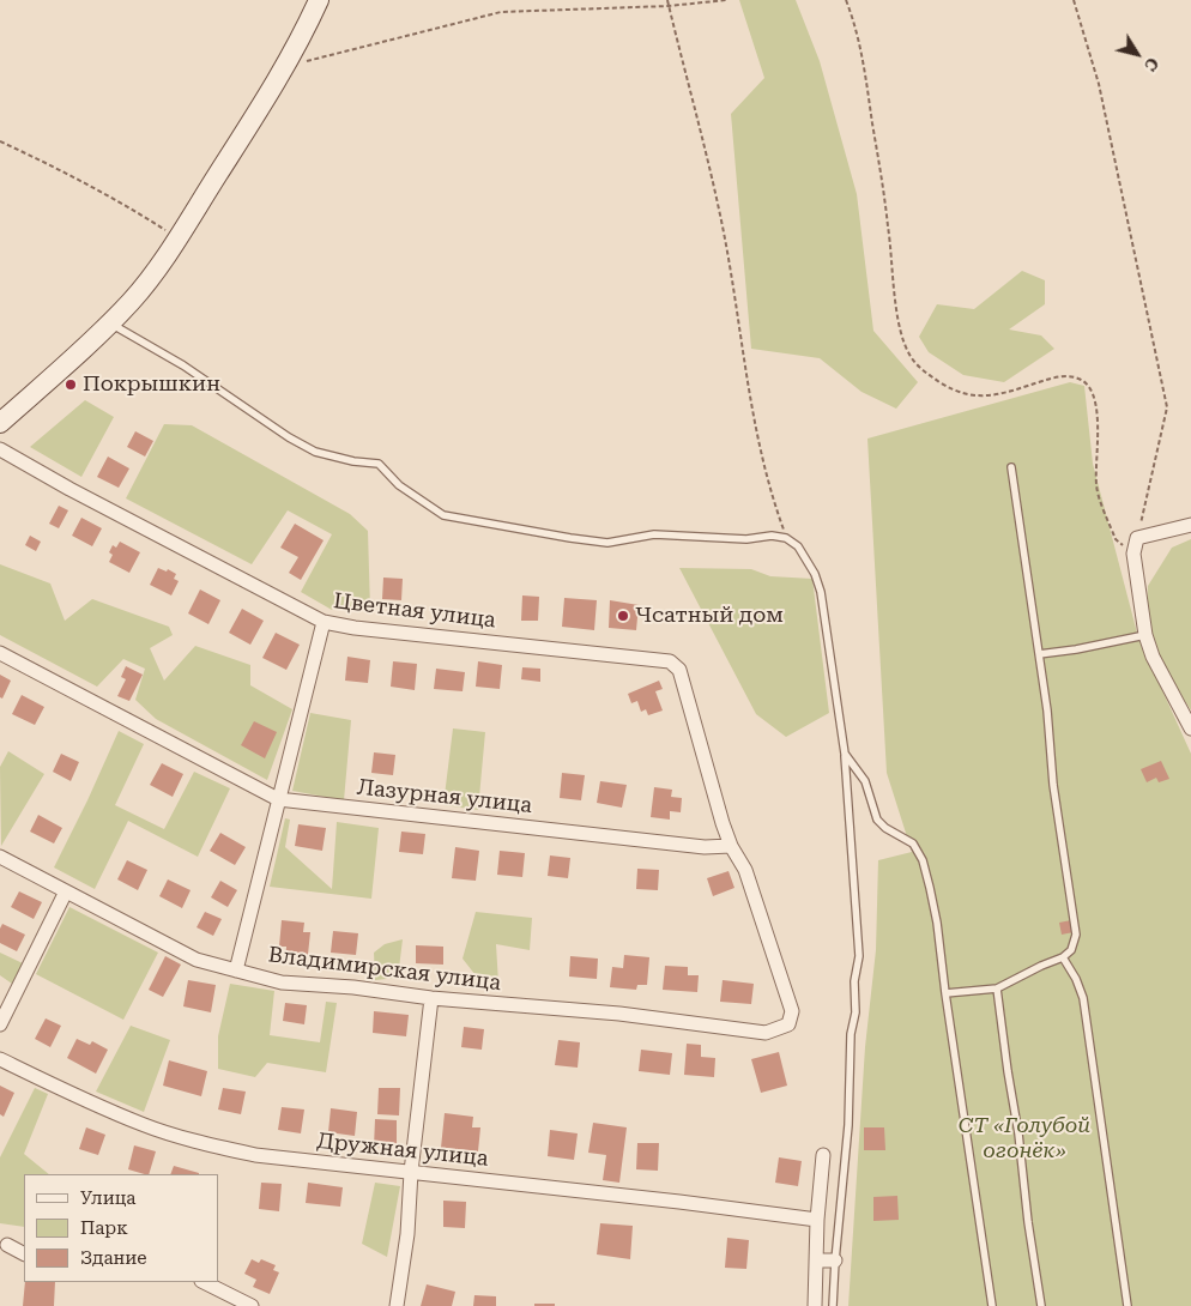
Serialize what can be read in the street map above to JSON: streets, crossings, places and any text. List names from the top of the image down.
{
  "streets": {
    "street": [
      "Цветная улица",
      "Лазурная улица",
      "Владимирская улица",
      "Дружная улица"
    ]
  },
  "crossings": [
    ["Цветная улица", "Лазурная улица"],
    ["Цветная улица", "Владимирская улица"],
    ["Лазурная улица", "Владимирская улица"]
  ],
  "parks": ["СТ «Голубой огонёк»"],
  "places": ["Покрышкин", "Чсатный дом"],
  "legend": ["Улица", "Парк", "Здание"],
  "north": "bottom right"
}
